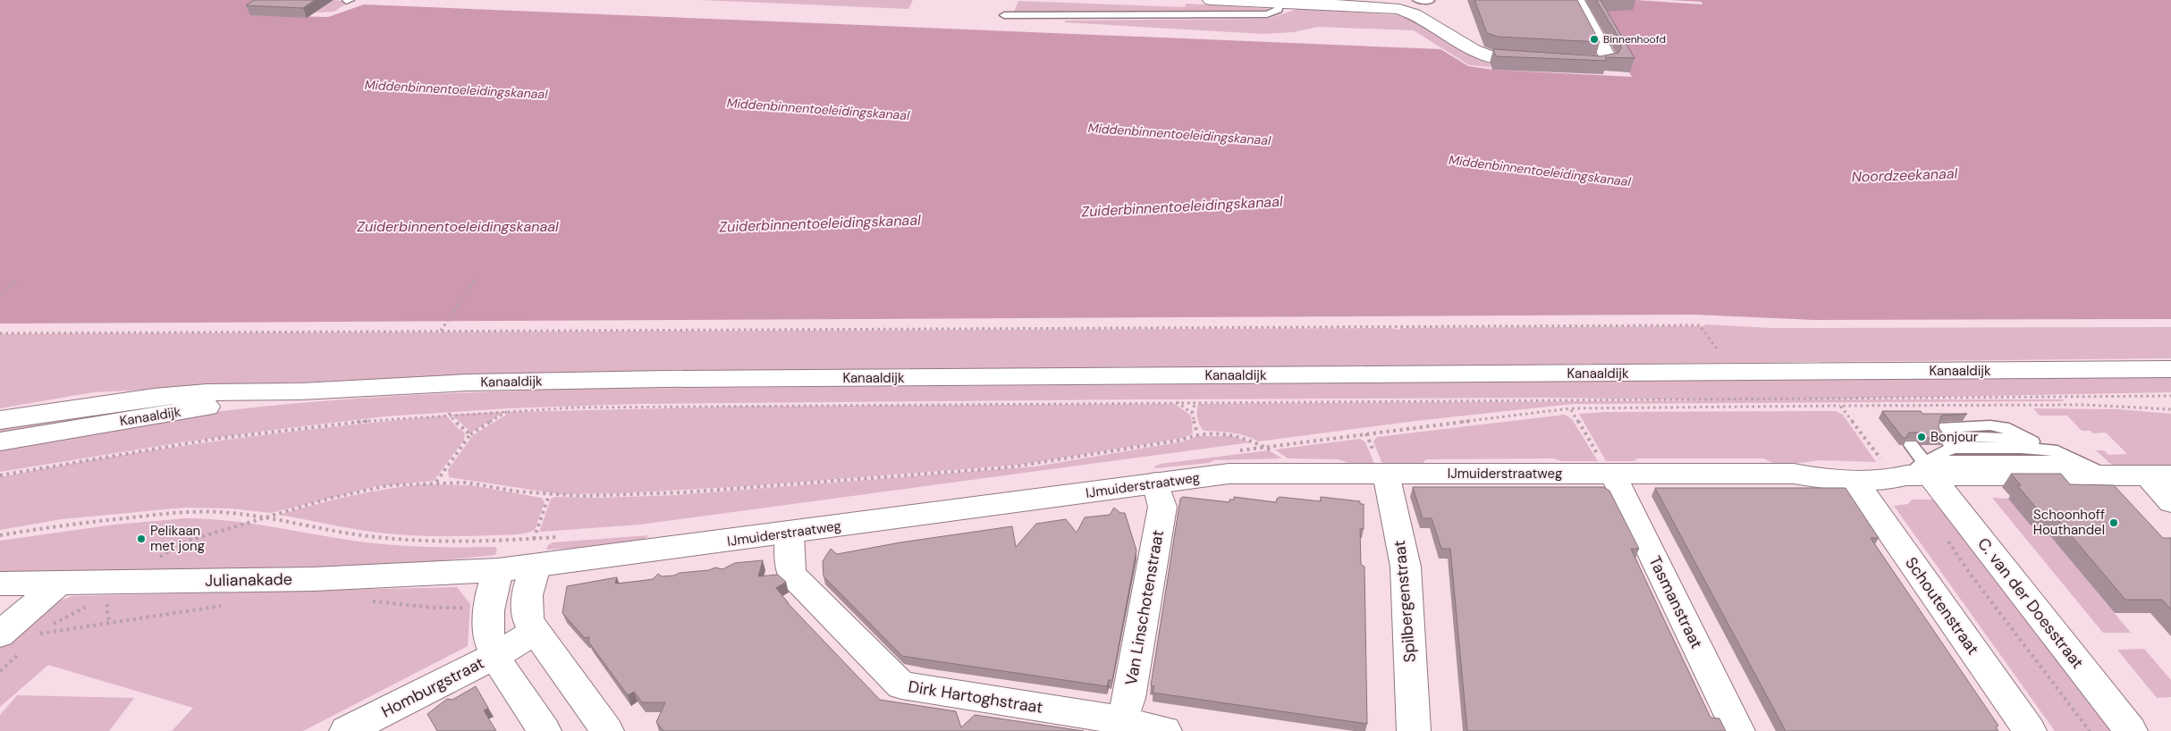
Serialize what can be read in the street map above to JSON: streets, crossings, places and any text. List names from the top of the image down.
{
  "streets": {
    "street": [
      "Kanaaldijk",
      "IJmuiderstraatweg",
      "Julianakade",
      "Spilbergenstraat",
      "Tasmanstraat",
      "C. van der Doesstraat",
      "Schoutenstraat",
      "Van Linschotenstraat",
      "Homburgstraat",
      "Dirk Hartoghstraat"
    ]
  },
  "crossings": [
    ["IJmuiderstraatweg", "Julianakade"],
    ["IJmuiderstraatweg", "Spilbergenstraat"],
    ["IJmuiderstraatweg", "Tasmanstraat"],
    ["IJmuiderstraatweg", "C. van der Doesstraat"],
    ["IJmuiderstraatweg", "Schoutenstraat"],
    ["IJmuiderstraatweg", "Van Linschotenstraat"],
    ["IJmuiderstraatweg", "Dirk Hartoghstraat"],
    ["Van Linschotenstraat", "Dirk Hartoghstraat"]
  ],
  "water": ["Middenbinnentoeleidingskanaal", "Noordzeekanaal", "Zuiderbinnentoeleidingskanaal"],
  "places": [
    "Binnenhoofd",
    "Bonjour",
    "Schoonhoff Houthandel",
    "Pelikaan met jong"
  ]
}
